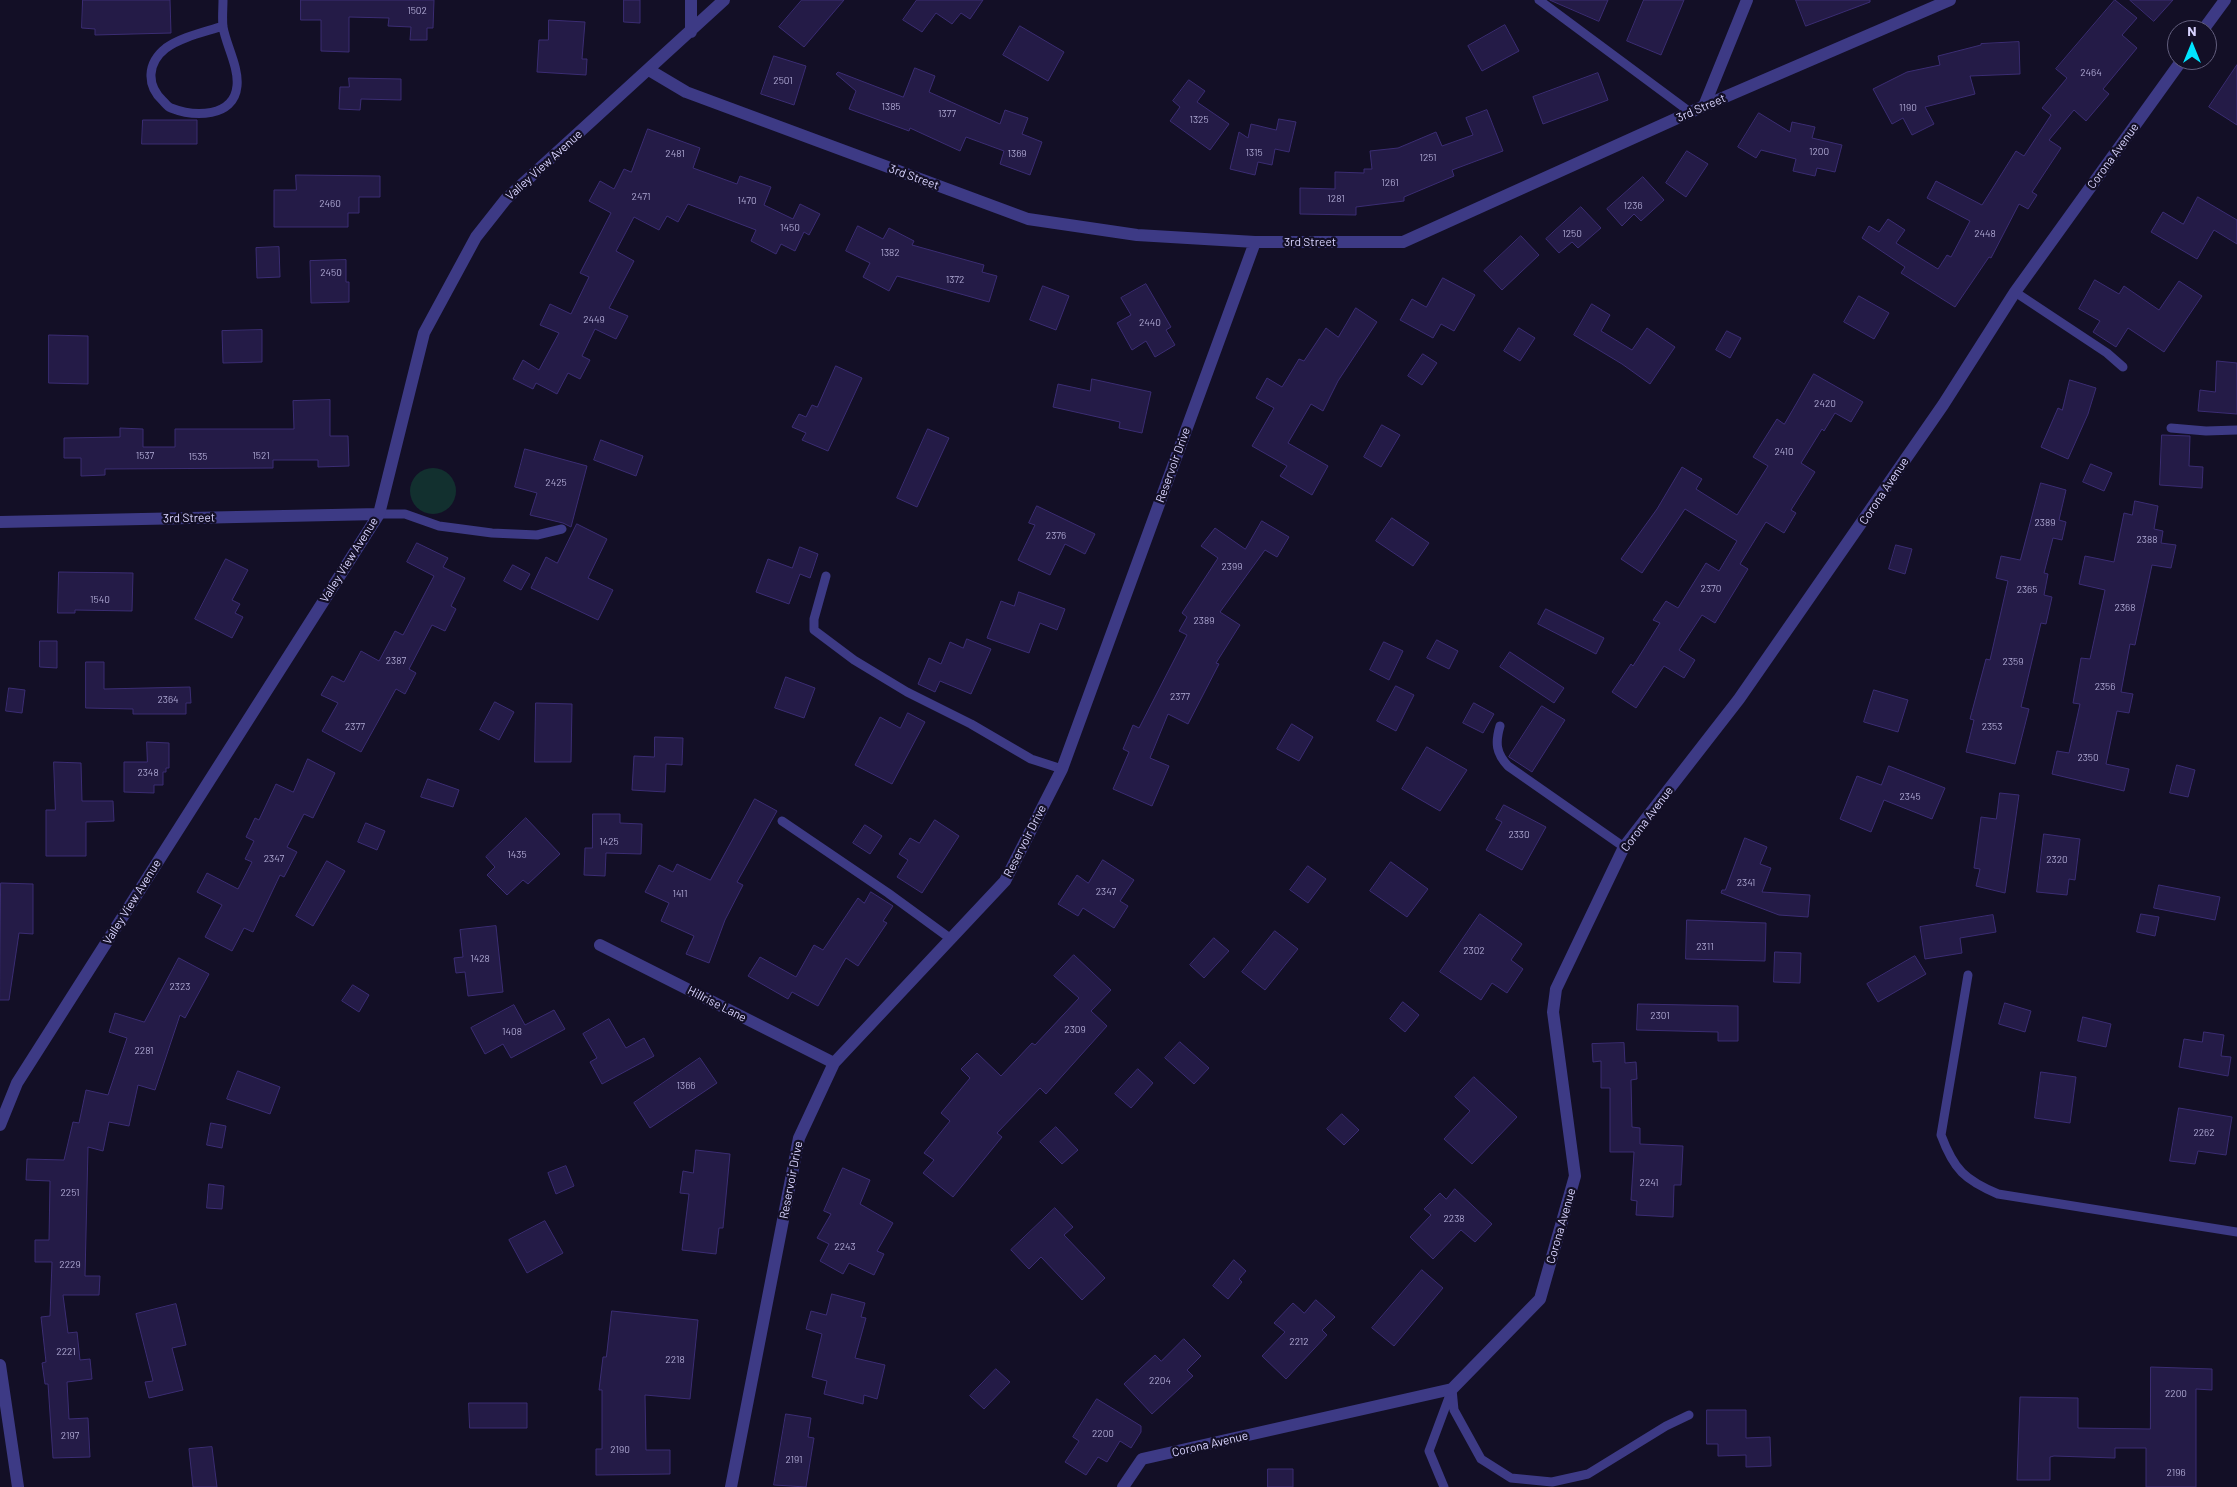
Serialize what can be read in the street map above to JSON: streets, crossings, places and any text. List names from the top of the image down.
{
  "streets": {
    "street": [
      "3rd Street",
      "Corona Avenue",
      "Valley View Avenue",
      "Reservoir Drive",
      "Hillrise Lane"
    ]
  },
  "crossings": [
    ["3rd Street", "Valley View Avenue"],
    ["3rd Street", "Reservoir Drive"],
    ["Reservoir Drive", "Hillrise Lane"]
  ],
  "house_numbers": [
    "1502",
    "2464",
    "2501",
    "1385",
    "1190",
    "1377",
    "1325",
    "1200",
    "1315",
    "2481",
    "1369",
    "1251",
    "1261",
    "2471",
    "1281",
    "1470",
    "2460",
    "1236",
    "1450",
    "1250",
    "2448",
    "1382",
    "2450",
    "1372",
    "2449",
    "2440",
    "2420",
    "2410",
    "1537",
    "1521",
    "1535",
    "2425",
    "2389",
    "2376",
    "2388",
    "2399",
    "2370",
    "2365",
    "1540",
    "2368",
    "2389",
    "2387",
    "2359",
    "2356",
    "2377",
    "2364",
    "2377",
    "2353",
    "2350",
    "2348",
    "2345",
    "2330",
    "1425",
    "1435",
    "2347",
    "2320",
    "2341",
    "2347",
    "1411",
    "2311",
    "2302",
    "1428",
    "2323",
    "2301",
    "2309",
    "1408",
    "2281",
    "1366",
    "2262",
    "2241",
    "2251",
    "2238",
    "2243",
    "2229",
    "2212",
    "2221",
    "2218",
    "2204",
    "2200",
    "2200",
    "2197",
    "2190",
    "2191",
    "2196"
  ],
  "north": "top"
}
